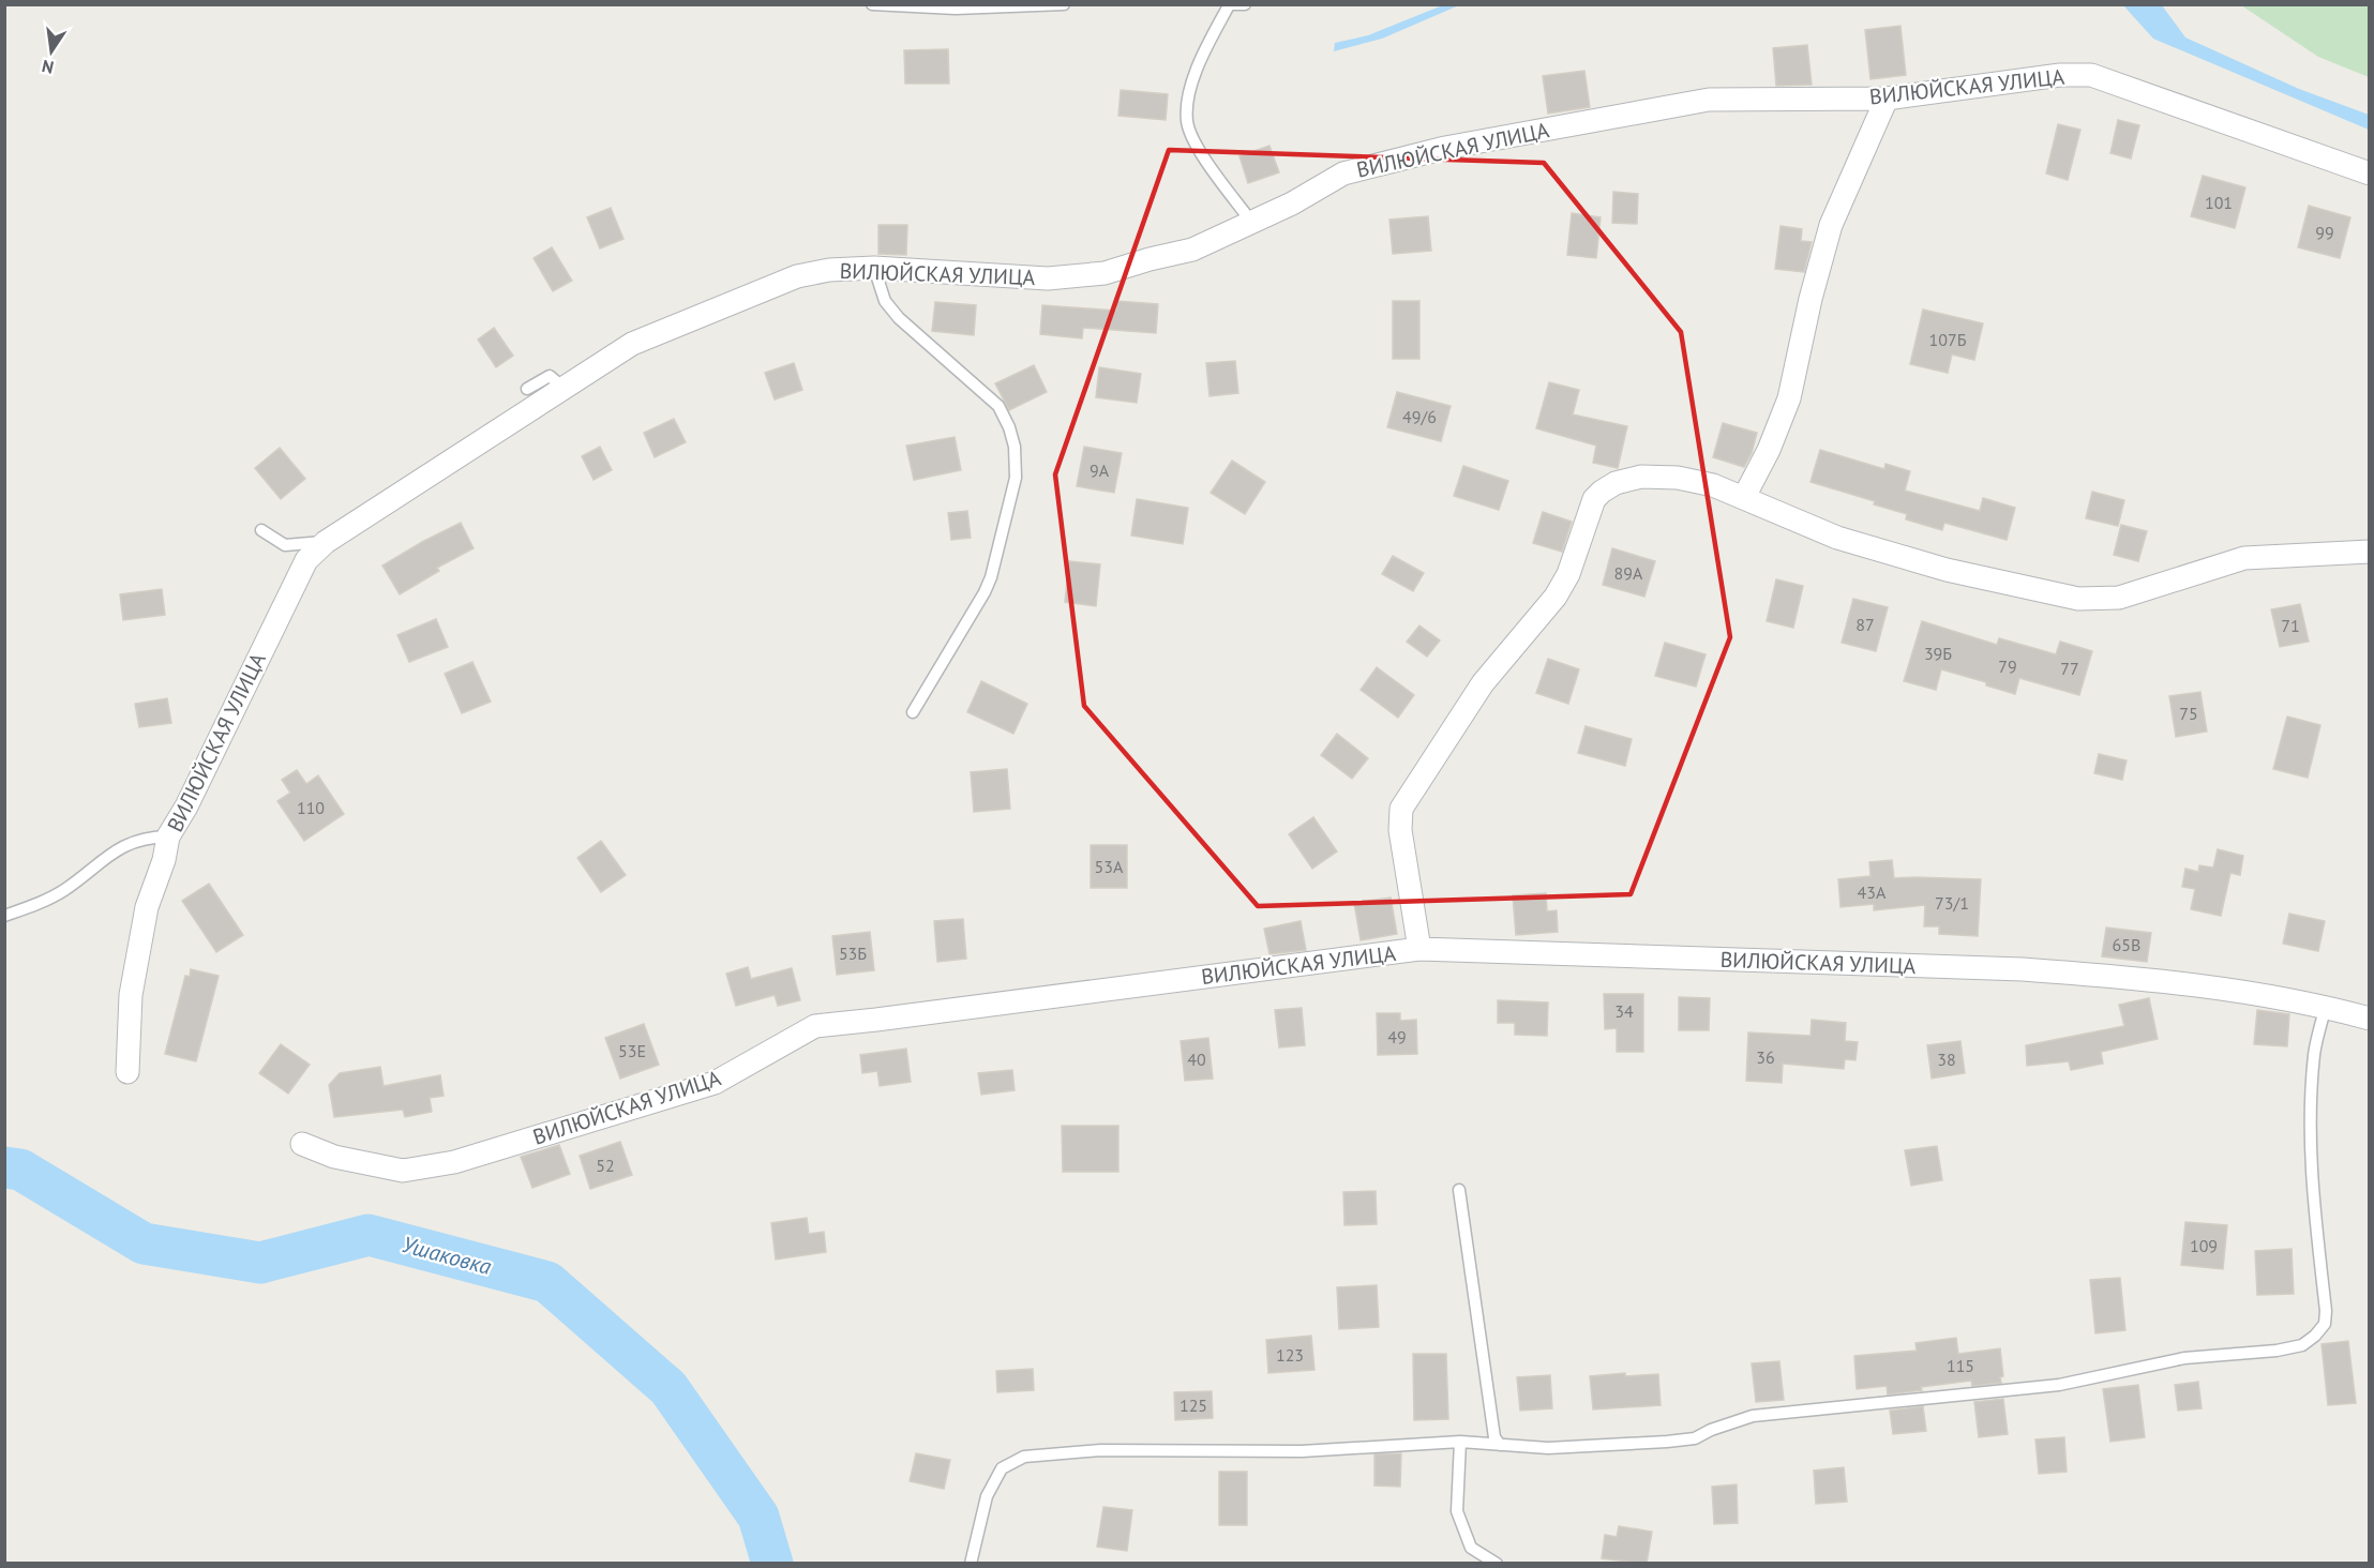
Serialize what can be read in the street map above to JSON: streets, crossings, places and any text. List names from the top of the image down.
{
  "streets": {
    "street": ["ВИЛЮЙСКАЯ УЛИЦА"]
  },
  "water": ["Ушаковка"],
  "house_numbers": [
    "101",
    "99",
    "107Б",
    "49/6",
    "9А",
    "89А",
    "87",
    "71",
    "39Б",
    "79",
    "77",
    "75",
    "110",
    "53А",
    "43А",
    "73/1",
    "65В",
    "53Б",
    "34",
    "49",
    "53Е",
    "36",
    "40",
    "38",
    "52",
    "109",
    "123",
    "115",
    "125"
  ],
  "north": "bottom"
}
